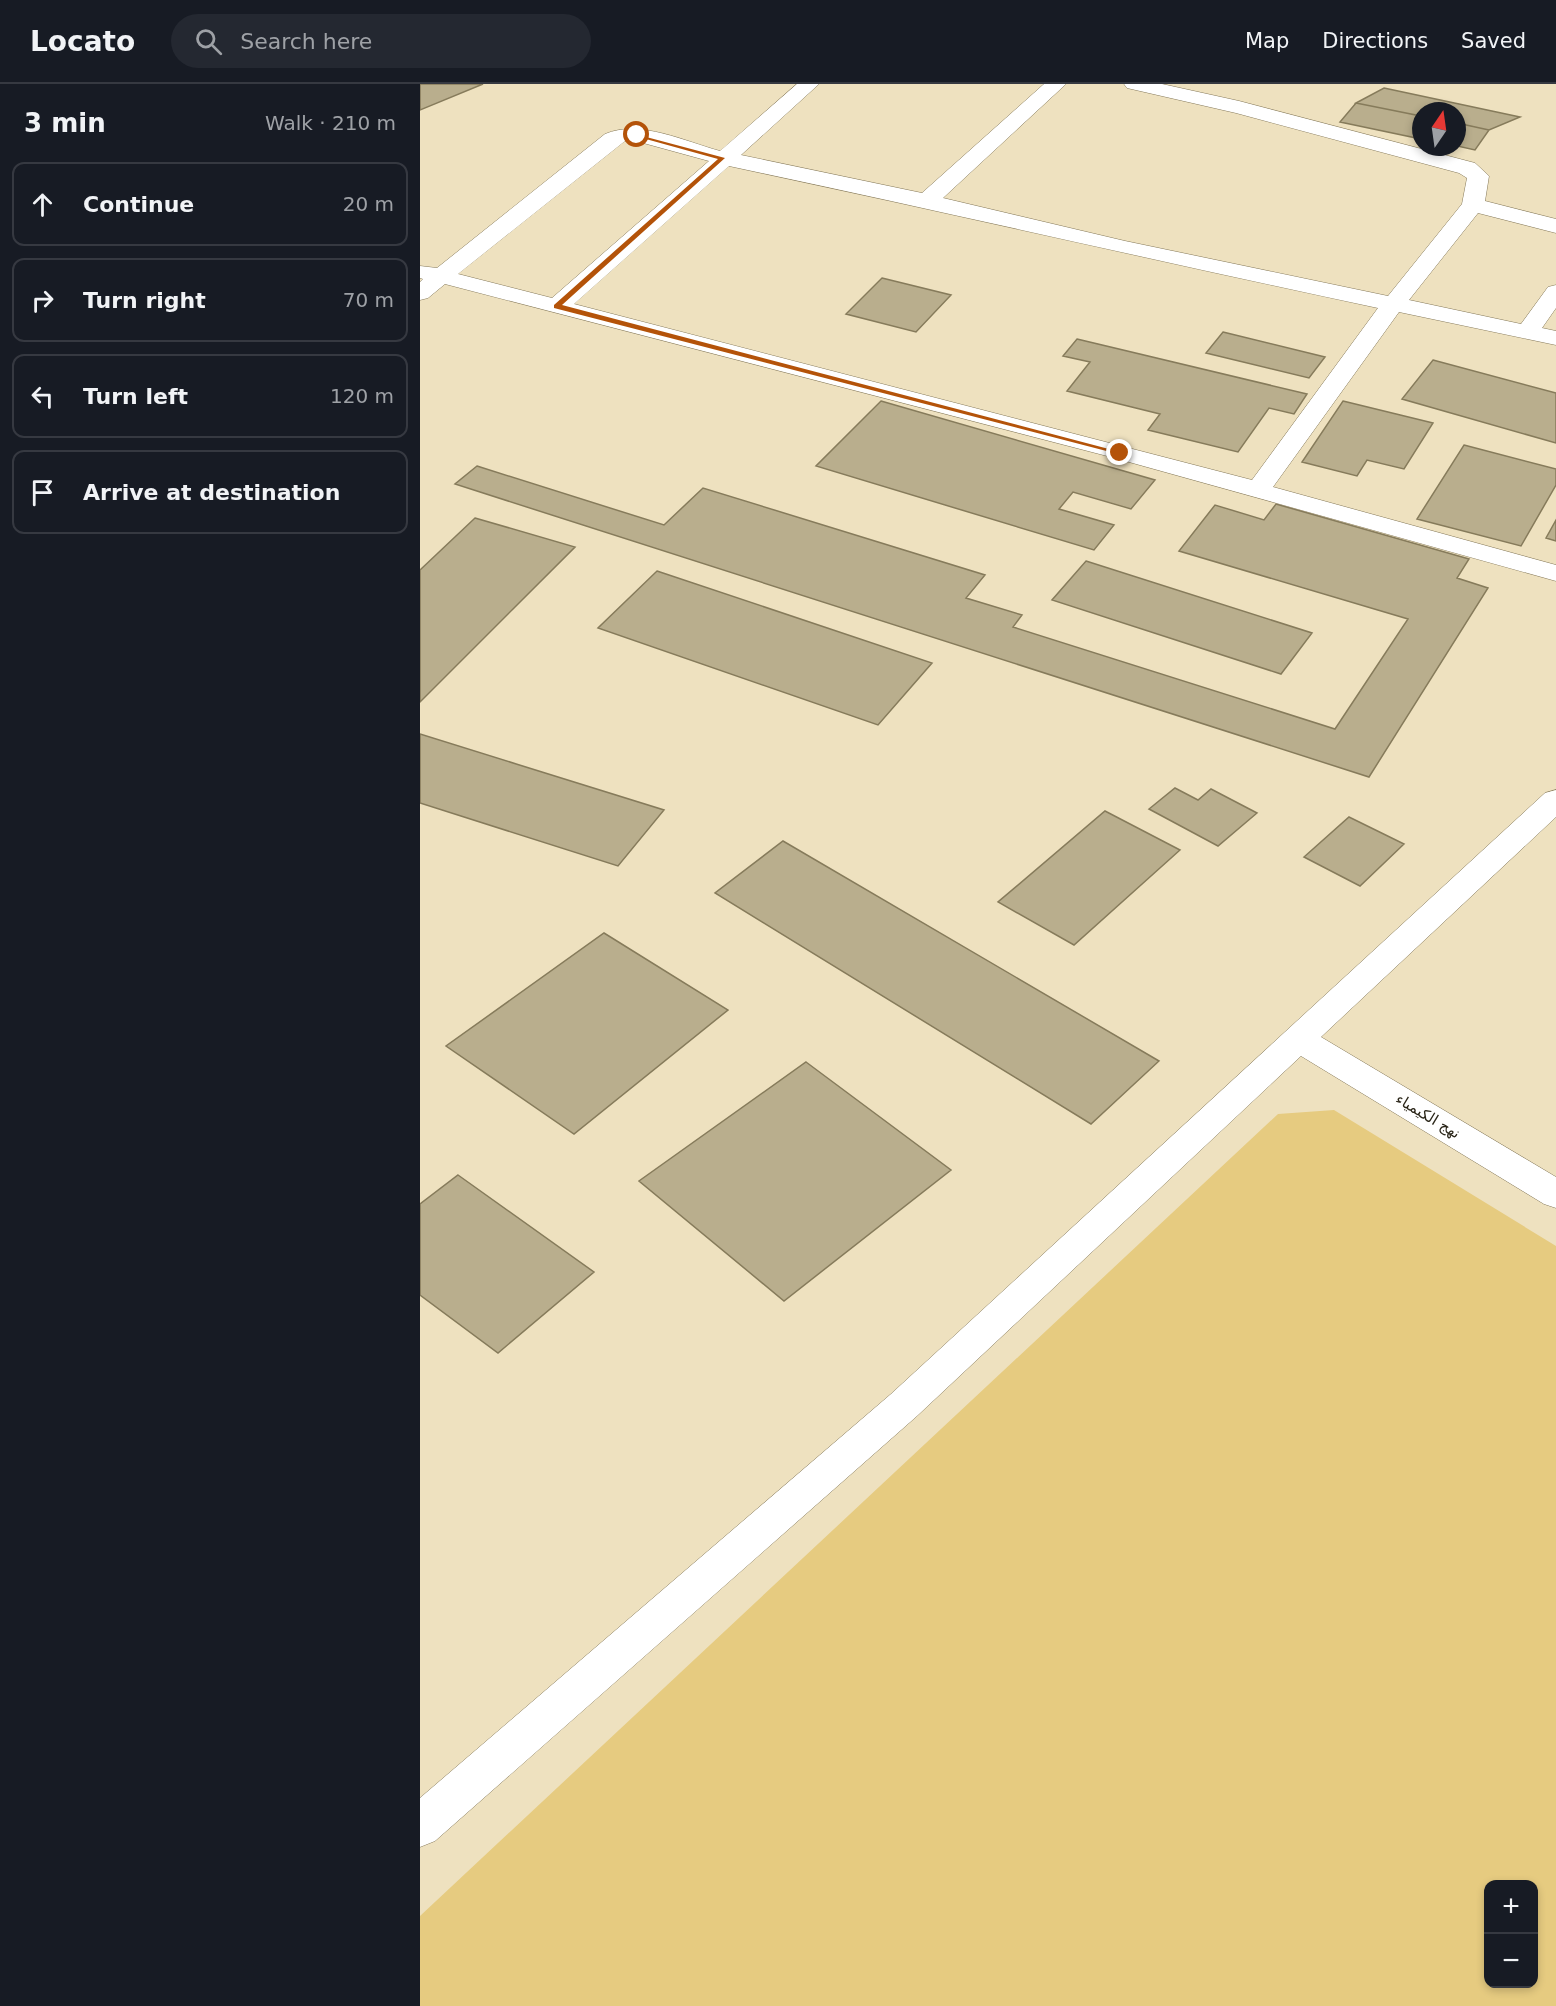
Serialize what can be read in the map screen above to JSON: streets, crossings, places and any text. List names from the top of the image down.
{
  "streets": {
    "street": ["نهج الكيمياء"]
  },
  "north": "top",
  "page": {
    "header": "Locato",
    "search": "Search here",
    "nav": ["Map", "Directions", "Saved"],
    "heading": ["3 min", "Walk · 210 m"],
    "list": [
      ["Continue", "20 m"],
      ["Turn right", "70 m"],
      ["Turn left", "120 m"],
      "Arrive at destination"
    ],
    "map_buttons": ["+", "−"]
  }
}
